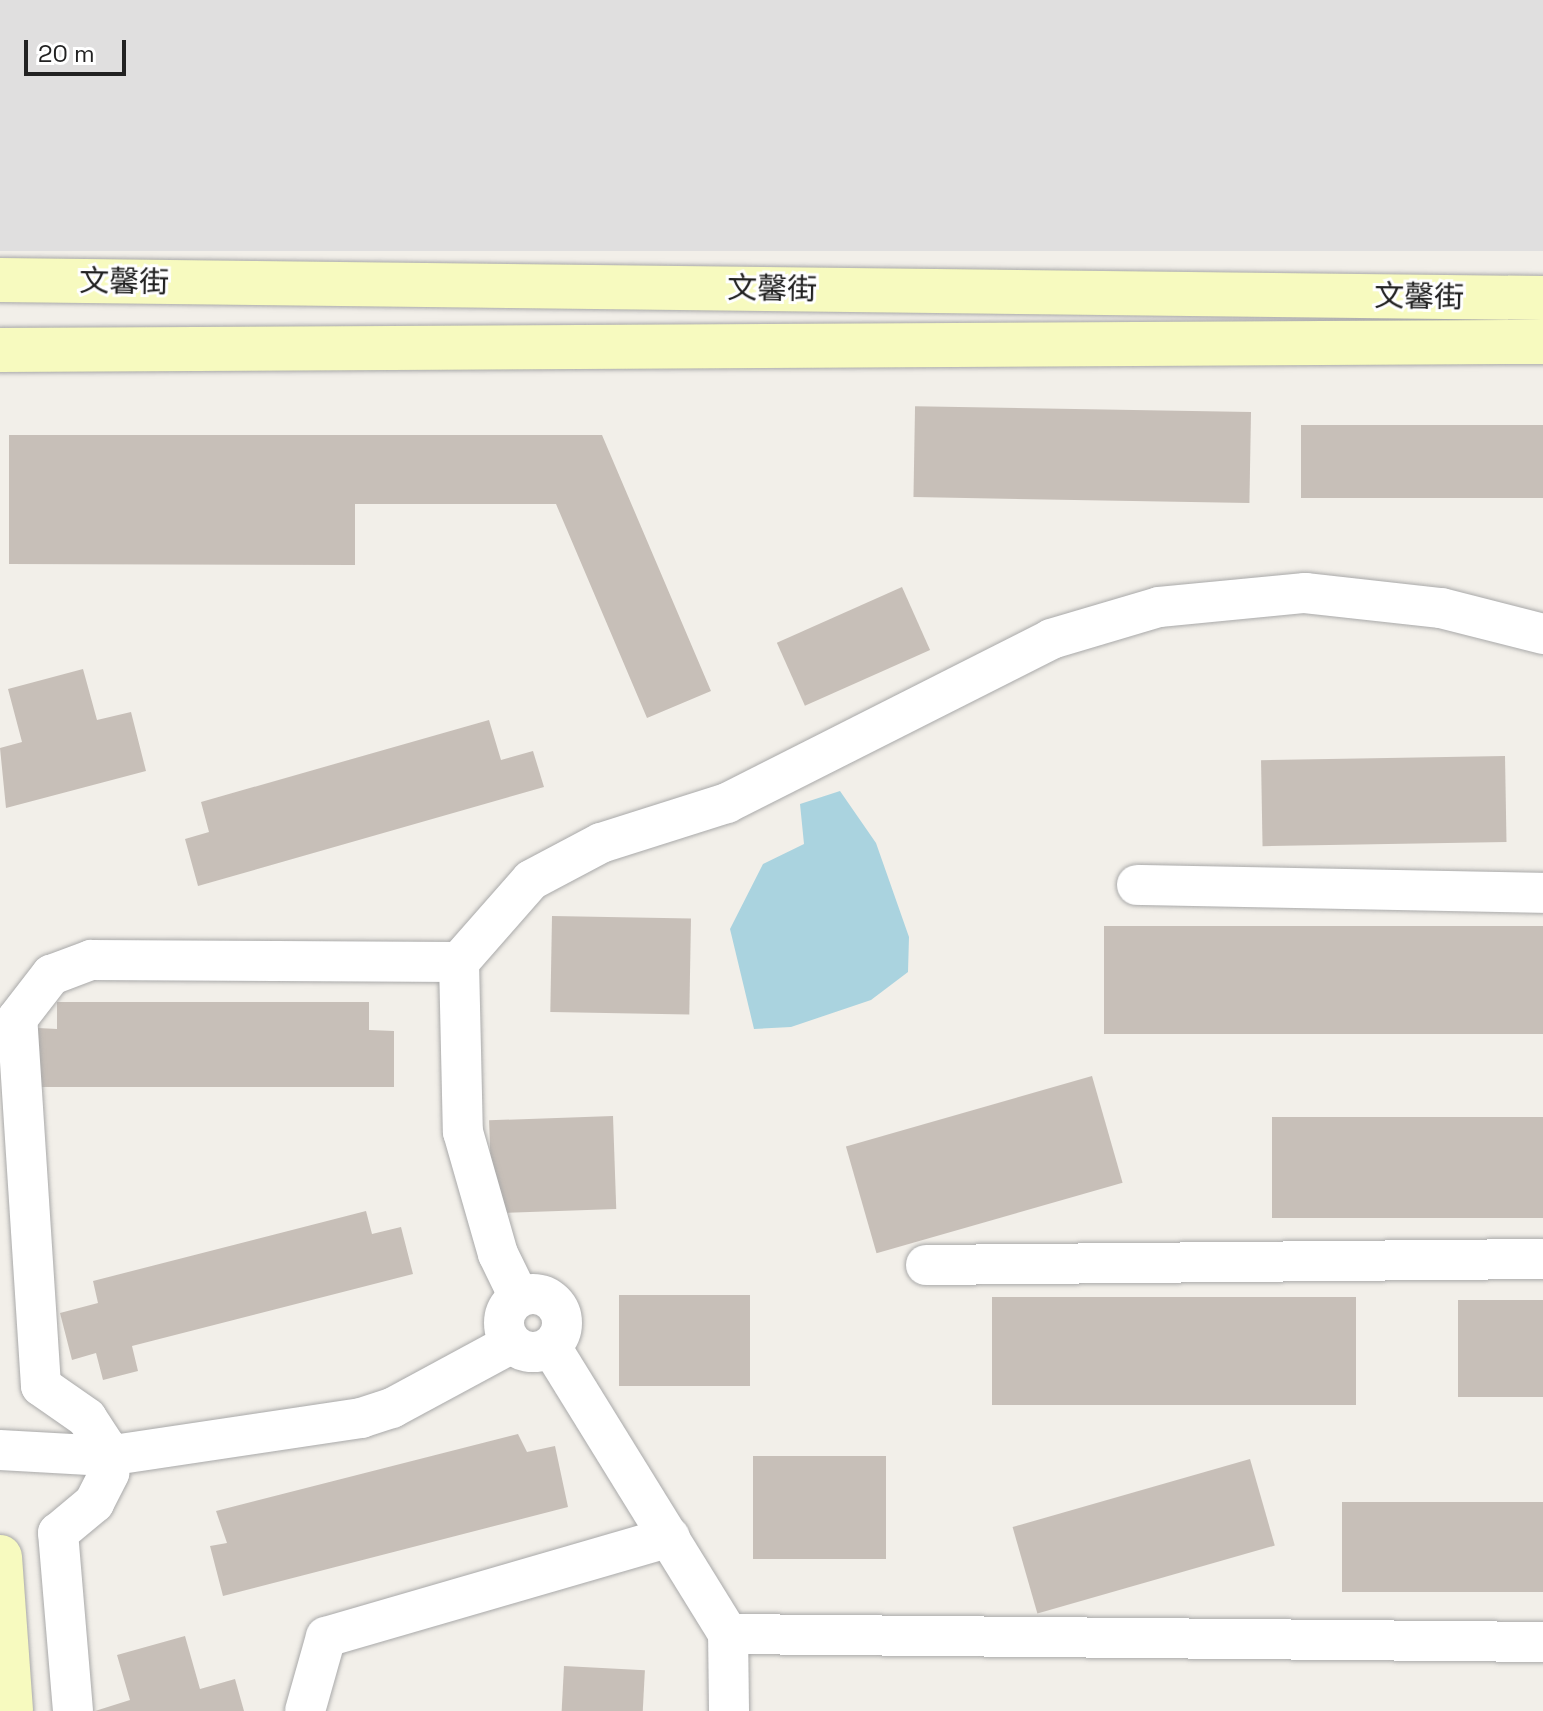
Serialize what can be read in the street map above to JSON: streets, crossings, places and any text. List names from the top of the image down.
{
  "streets": {
    "main road": ["文馨街"]
  },
  "scale_bar": "20 m"
}
